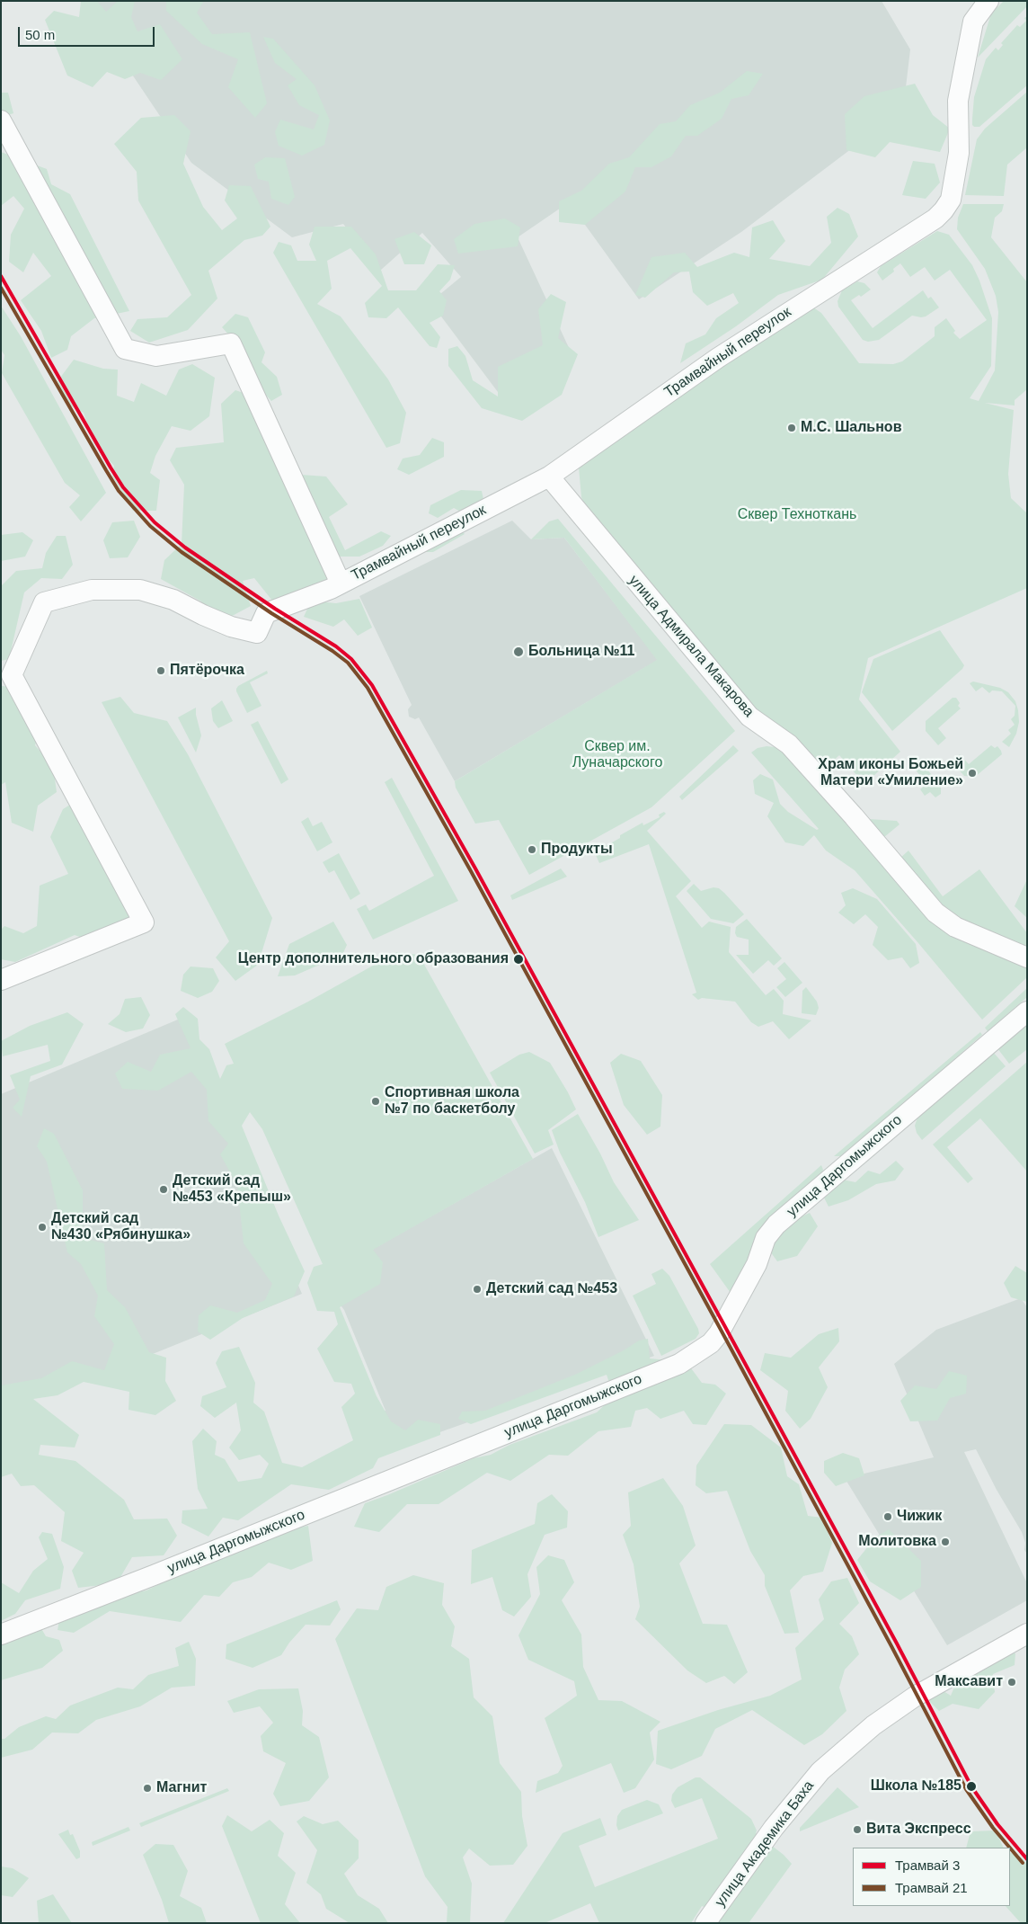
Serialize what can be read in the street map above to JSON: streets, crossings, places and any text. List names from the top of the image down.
{
  "streets": {
    "street": [
      "Трамвайный переулок",
      "улица Адмирала Макарова",
      "улица Даргомыжского",
      "улица Академика Баха"
    ]
  },
  "crossings": [
    ["Трамвайный переулок", "улица Адмирала Макарова"]
  ],
  "parks": ["Сквер Техноткань", "Сквер им. Луначарского"],
  "places": [
    "М.С. Шальнов",
    "Больница №11",
    "Пятёрочка",
    "Храм иконы Божьей Матери «Умиление»",
    "Продукты",
    "Центр дополнительного образования",
    "Спортивная школа №7 по баскетболу",
    "Детский сад №453 «Крепыш»",
    "Детский сад №430 «Рябинушка»",
    "Детский сад №453",
    "Чижик",
    "Молитовка",
    "Максавит",
    "Школа №185",
    "Магнит",
    "Вита Экспресс"
  ],
  "lines": ["tram line 3", "tram line 21"],
  "legend": ["Трамвай 3", "Трамвай 21"],
  "scale_bar": "50 m"
}
